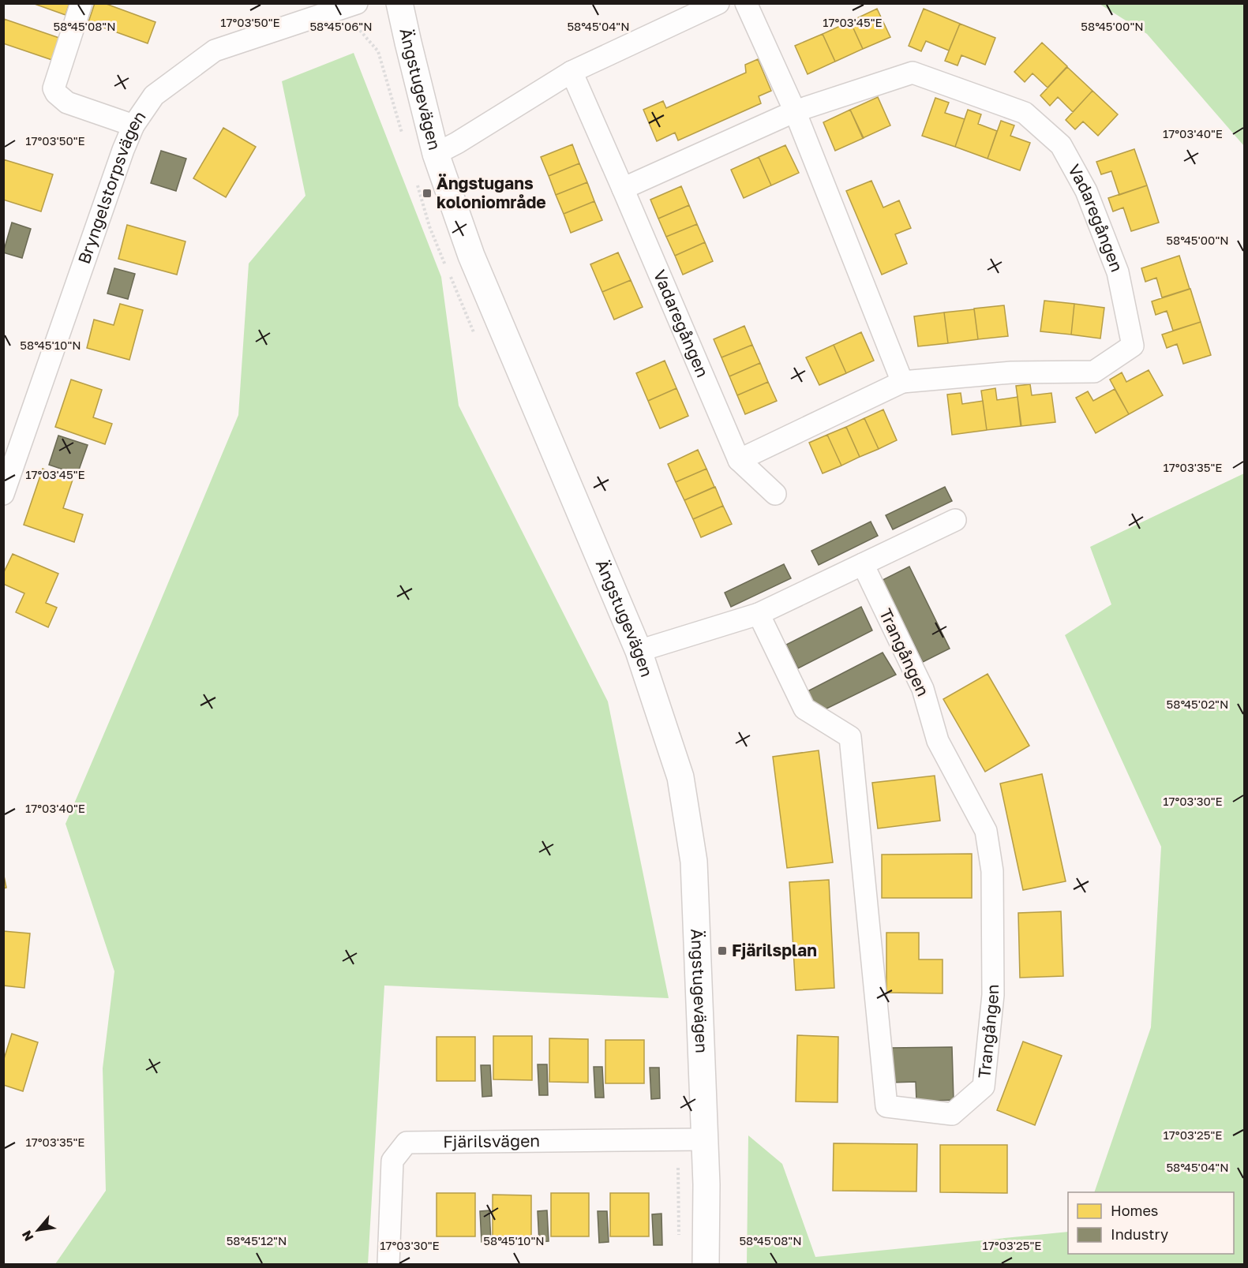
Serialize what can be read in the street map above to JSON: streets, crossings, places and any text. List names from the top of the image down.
{
  "streets": {
    "street": [
      "Ängstugevägen",
      "Bryngelstorpsvägen",
      "Vadaregången",
      "Trangången",
      "Fjärilsvägen"
    ]
  },
  "crossings": [
    ["Ängstugevägen", "Fjärilsvägen"]
  ],
  "places": {
    "transit": ["Ängstugans koloniområde", "Fjärilsplan"]
  },
  "legend": ["Homes", "Industry"],
  "north": "bottom left",
  "coordinates": [
    "17°03'50\"E",
    "17°03'45\"E",
    "58°45'08\"N",
    "58°45'06\"N",
    "58°45'00\"N",
    "58°45'04\"N",
    "17°03'40\"E",
    "58°45'10\"N",
    "17°03'35\"E",
    "58°45'02\"N",
    "17°03'30\"E",
    "17°03'25\"E",
    "58°45'12\"N"
  ]
}
